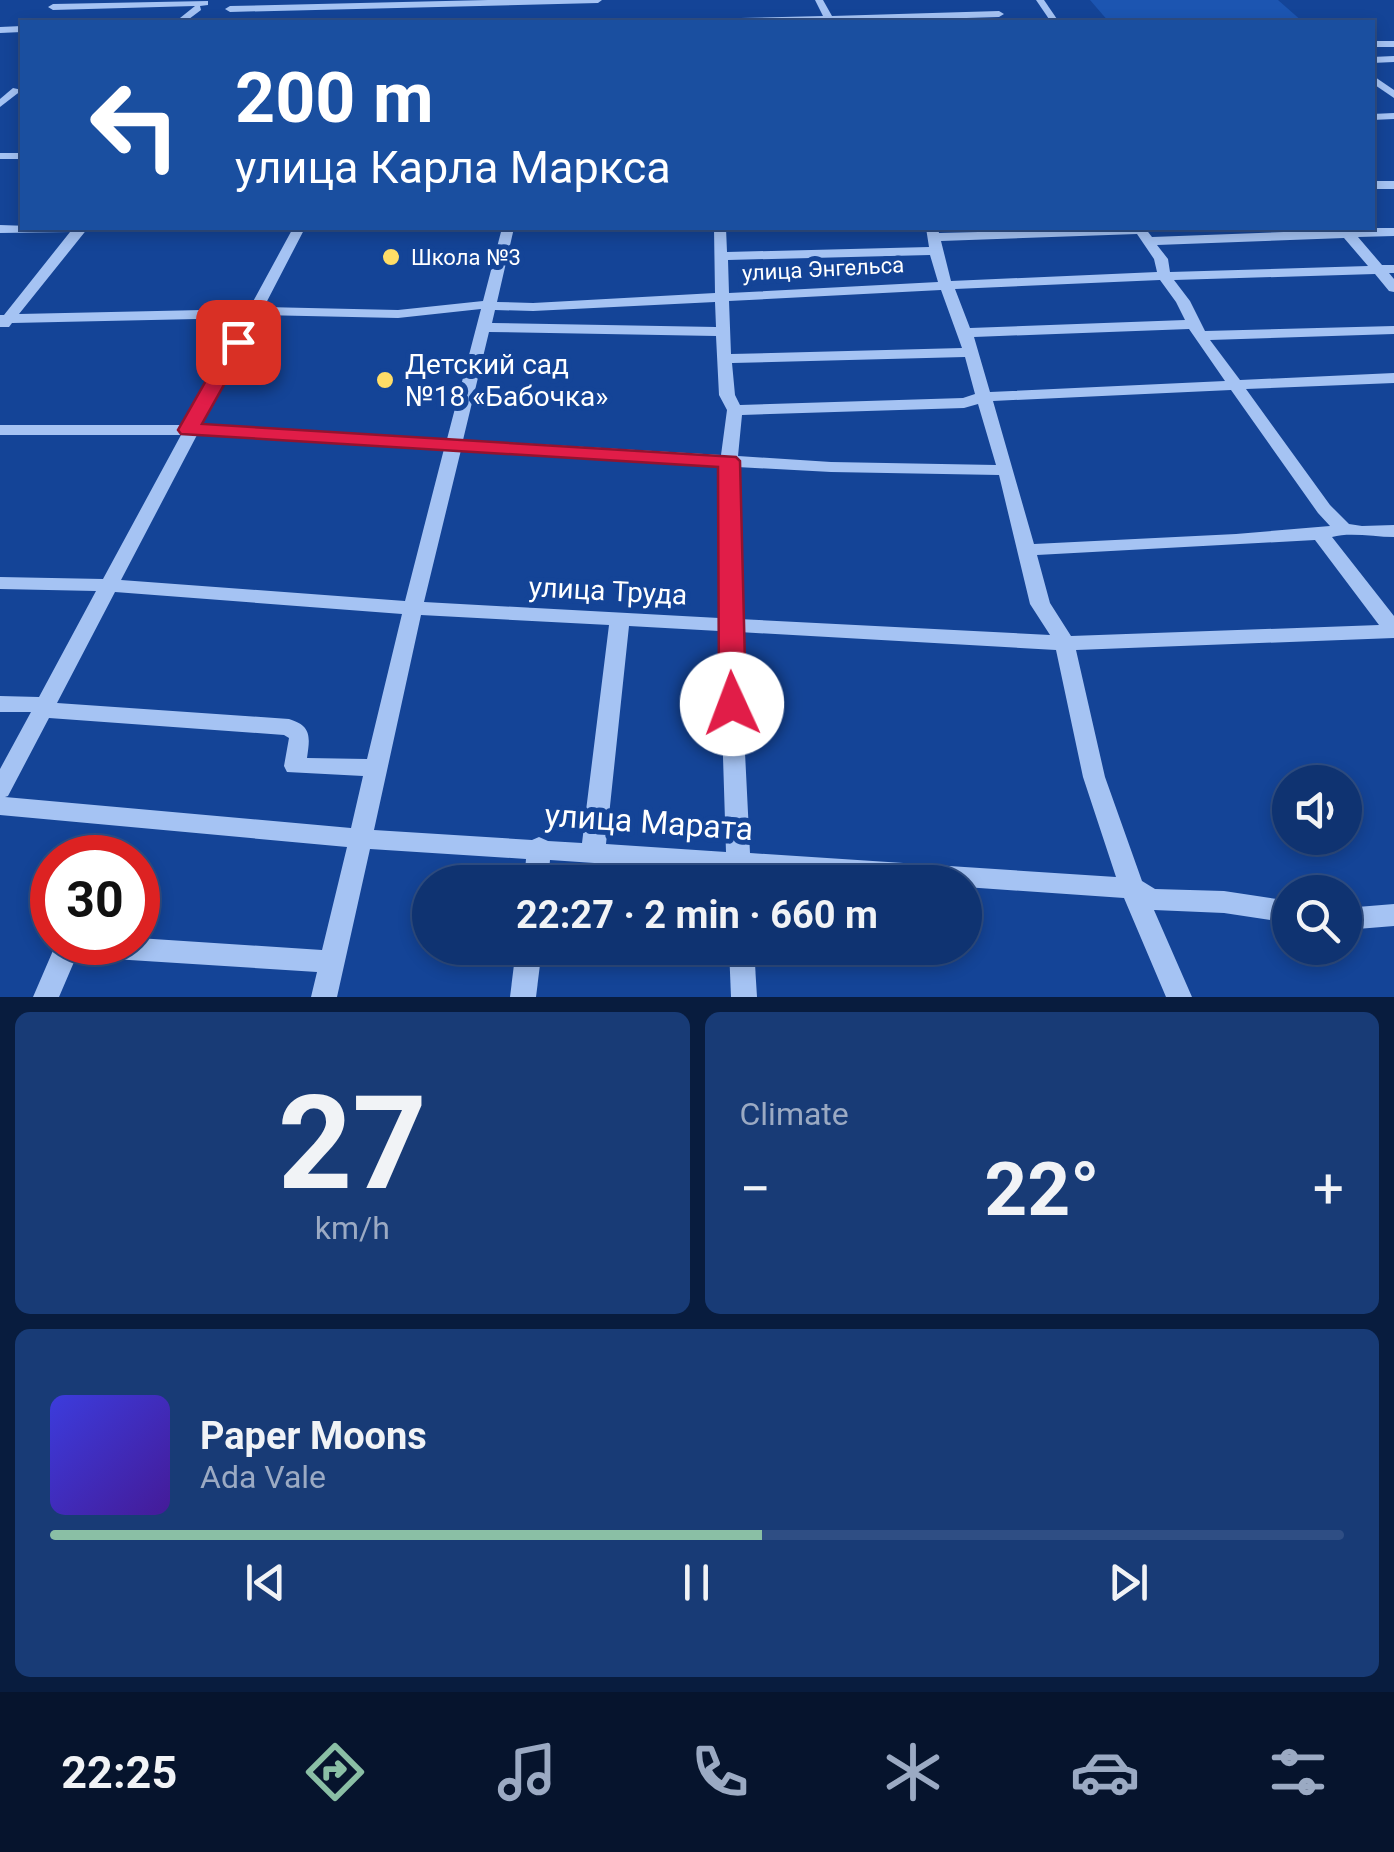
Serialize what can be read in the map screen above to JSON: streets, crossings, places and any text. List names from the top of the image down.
{
  "streets": {
    "street": ["улица Энгельса", "улица Труда", "улица Марата"]
  },
  "places": ["Школа №3", "Детский сад №18 «Бабочка»"],
  "page": {
    "turn": ["200 m", "улица Карла Маркса"],
    "limit": "30",
    "trip": "22:27 · 2 min · 660 m",
    "tile": [
      ["27", "km/h"],
      "Climate"
    ],
    "heat": ["−", "22°", "+"],
    "song": ["Paper Moons", "Ada Vale"],
    "tabs": "22:25"
  }
}
